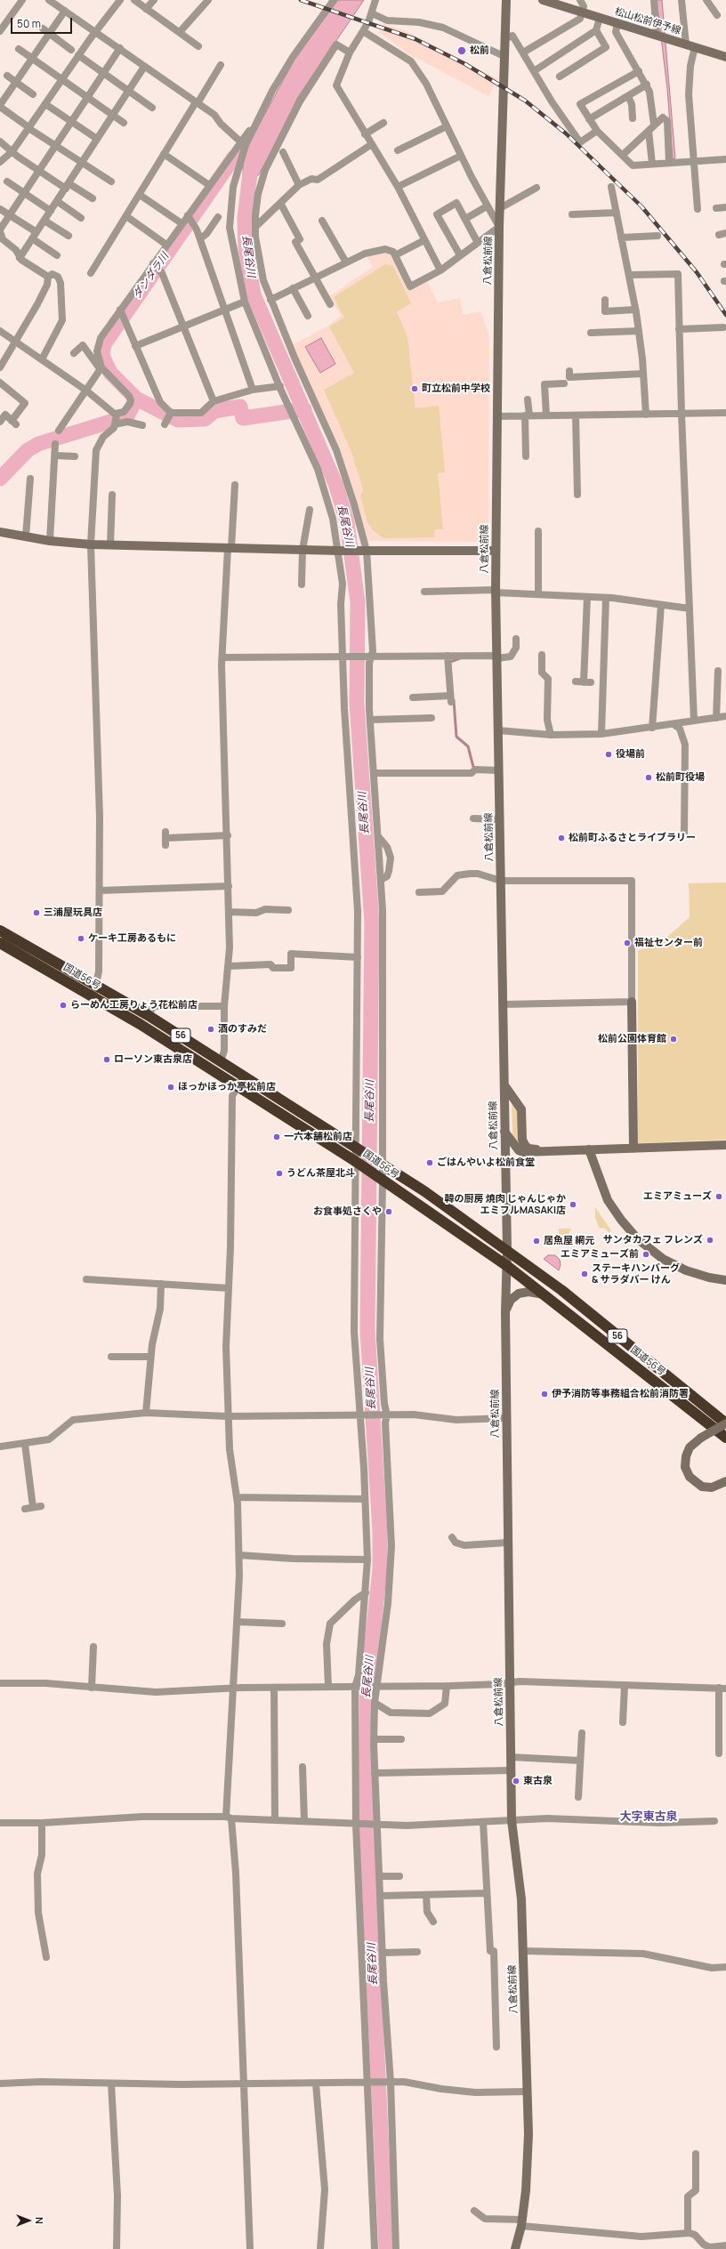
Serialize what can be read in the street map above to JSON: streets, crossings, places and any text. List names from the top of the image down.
{
  "streets": {
    "highway": ["国道56号", "56"],
    "main road": ["松山松前伊予線", "八倉松前線"]
  },
  "crossings": [
    ["八倉松前線", "国道56号"]
  ],
  "districts": ["大字東古泉"],
  "water": ["長尾谷川", "ダンダラ川"],
  "places": [
    "松前",
    "町立松前中学校",
    "役場前",
    "松前町役場",
    "松前町ふるさとライブラリー",
    "三浦屋玩具店",
    "ケーキ工房あるもに",
    "福祉センター前",
    "らーめん工房りょう花松前店",
    "酒のすみだ",
    "松前公園体育館",
    "ローソン東古泉店",
    "ほっかほっか亭松前店",
    "一六本舗松前店",
    "ごはんやいよ松前食堂",
    "うどん茶屋北斗",
    "エミアミューズ",
    "韓の厨房 焼肉 じゃんじゃか エミフルMASAKI店",
    "お食事処さくや",
    "サンタカフェ フレンズ",
    "居魚屋 網元",
    "エミアミューズ前",
    "ステーキハンバーグ & サラダバー けん",
    "伊予消防等事務組合松前消防署",
    "東古泉"
  ],
  "scale_bar": "50 m",
  "north": "right"
}
